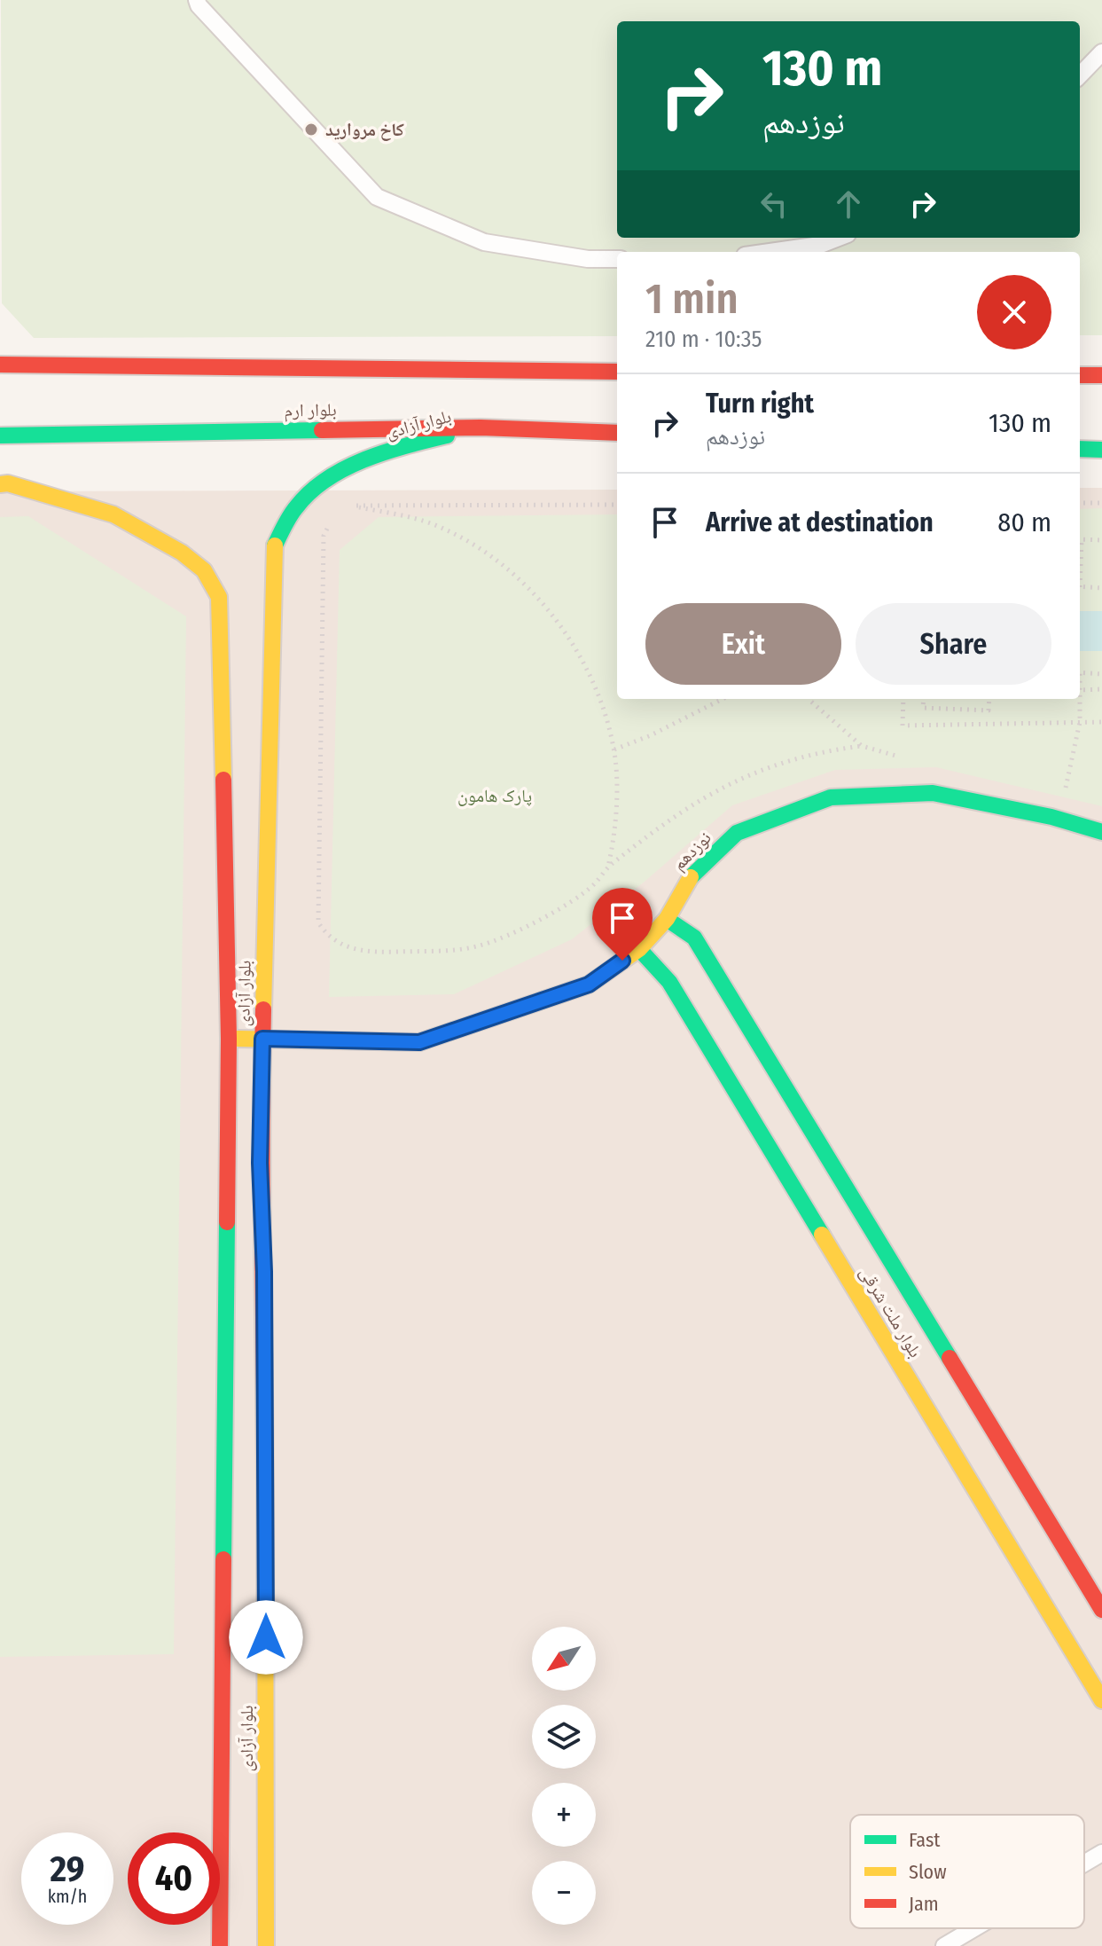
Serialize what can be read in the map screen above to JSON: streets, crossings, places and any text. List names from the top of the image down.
{
  "streets": {
    "street": [
      "بلوار ارم",
      "بلوار آزادی",
      "نوزدهم",
      "بلوار ملت شرقی"
    ]
  },
  "crossings": [
    ["بلوار ارم", "بلوار آزادی"],
    ["بلوار آزادی", "نوزدهم"],
    ["نوزدهم", "بلوار ملت شرقی"]
  ],
  "parks": ["پارک هامون"],
  "places": ["کاخ مروارید"],
  "legend": ["Fast", "Slow", "Jam"],
  "north": "bottom left",
  "page": {
    "turn": ["130 m", "نوزدهم"],
    "heading": ["1 min", "210 m · 10:35"],
    "list": [
      {
        "name": "Turn right",
        "note": "نوزدهم",
        "value": "130 m"
      },
      {
        "name": "Arrive at destination",
        "value": "80 m"
      }
    ],
    "buttons": ["Exit", "Share"],
    "map_buttons": ["+", "−"],
    "speed": "29 km/h",
    "limit": "40"
  }
}
